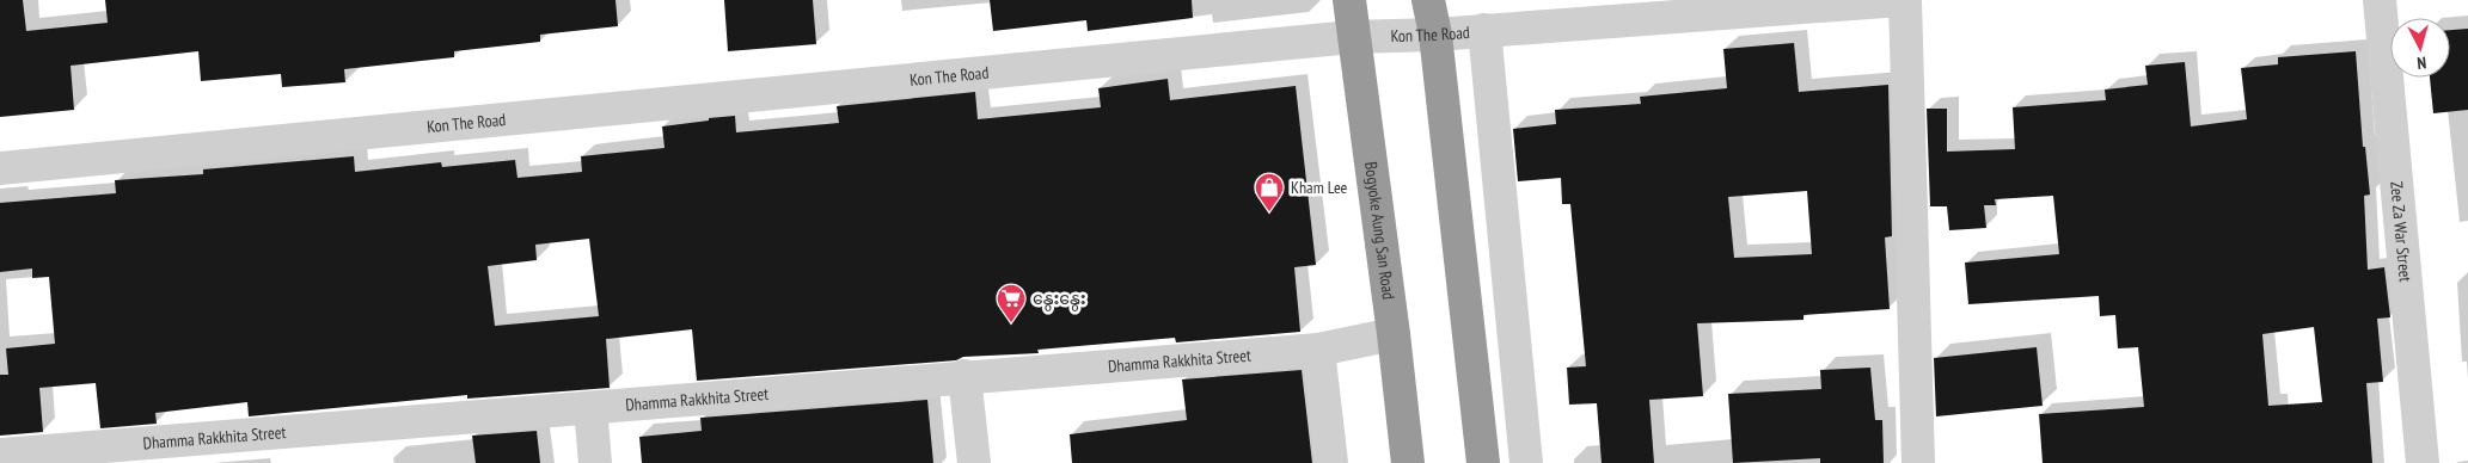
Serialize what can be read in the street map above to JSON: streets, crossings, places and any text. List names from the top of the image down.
{
  "streets": {
    "highway": ["Bogyoke Aung San Road"],
    "street": ["Kon The Road", "Zee Za War Street", "Dhamma Rakkhita Street"]
  },
  "crossings": [
    ["Kon The Road", "Bogyoke Aung San Road"],
    ["Bogyoke Aung San Road", "Dhamma Rakkhita Street"]
  ],
  "places": {
    "shop": ["Kham Lee"],
    "supermarket": ["နွေးနွေး"]
  },
  "north": "bottom"
}
